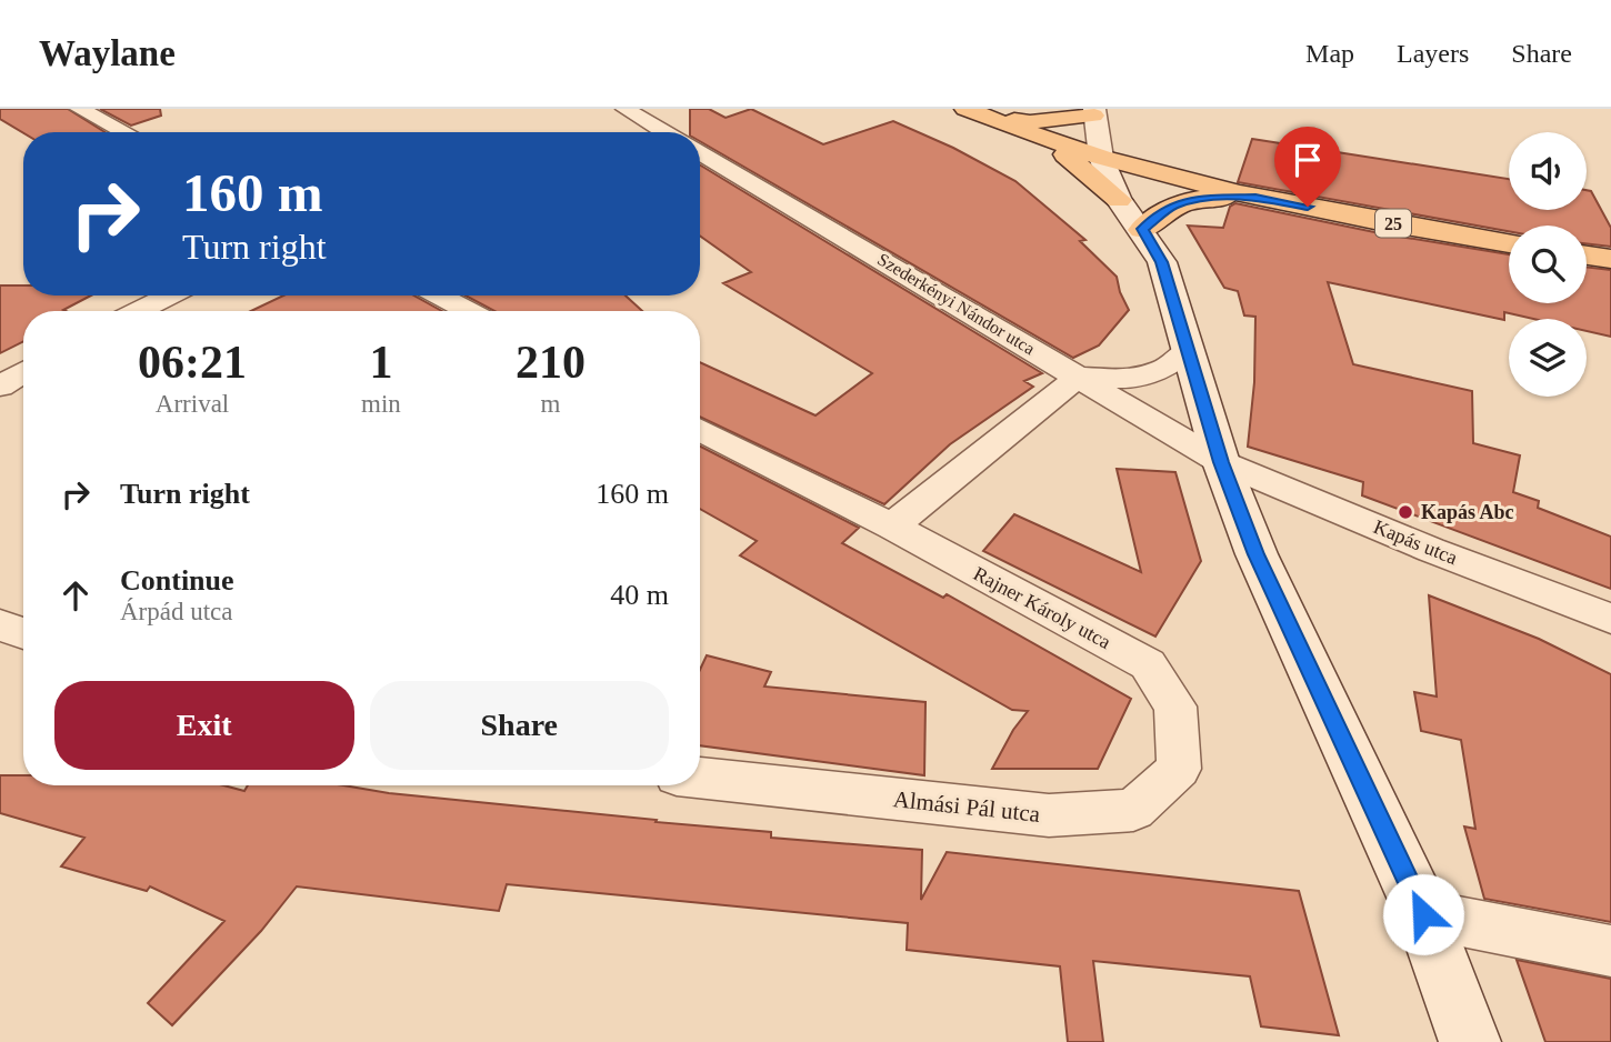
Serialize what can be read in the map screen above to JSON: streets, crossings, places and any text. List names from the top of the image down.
{
  "streets": {
    "main road": ["25"],
    "street": [
      "Szederkényi Nándor utca",
      "Kapás utca",
      "Rajner Károly utca",
      "Almási Pál utca"
    ]
  },
  "crossings": [
    ["Szederkényi Nándor utca", "Kapás utca"],
    ["Rajner Károly utca", "Almási Pál utca"]
  ],
  "places": ["Kapás Abc"],
  "page": {
    "header": "Waylane",
    "nav": ["Map", "Layers", "Share"],
    "turn": ["160 m", "Turn right"],
    "eta": [
      "06:21",
      "Arrival",
      "1",
      "min",
      "210",
      "m"
    ],
    "list": [
      {
        "name": "Turn right",
        "value": "160 m"
      },
      {
        "name": "Continue",
        "note": "Árpád utca",
        "value": "40 m"
      }
    ],
    "buttons": ["Exit", "Share"]
  }
}
